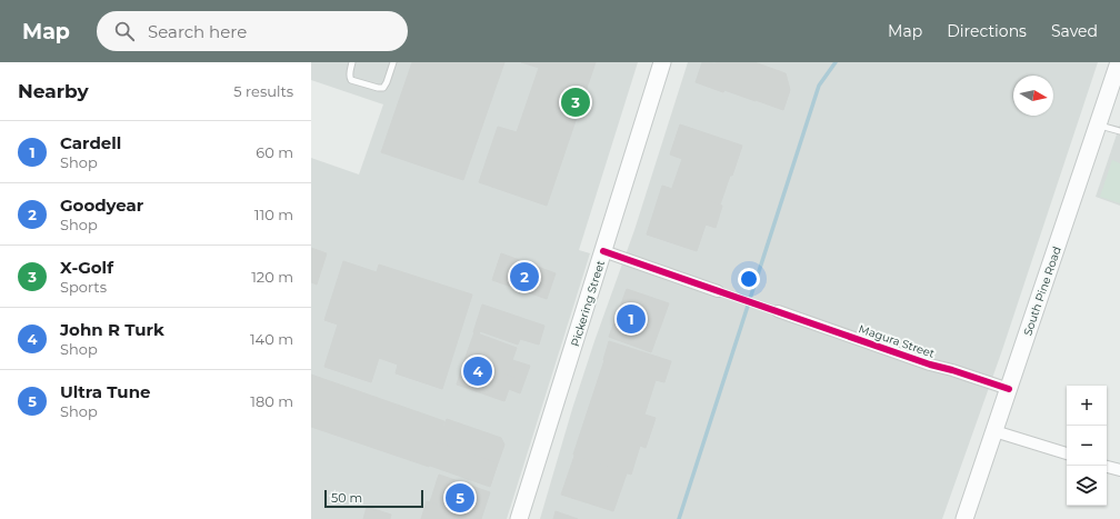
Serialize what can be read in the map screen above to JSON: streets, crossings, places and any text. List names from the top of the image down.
{
  "streets": {
    "main road": ["South Pine Road", "Pickering Street"],
    "street": ["Magura Street"]
  },
  "crossings": [
    ["South Pine Road", "Magura Street"]
  ],
  "scale_bar": "50 m",
  "north": "right",
  "page": {
    "header": "Map",
    "search": "Search here",
    "nav": ["Map", "Directions", "Saved"],
    "heading": ["Nearby", "5 results"],
    "pins": [
      "3",
      "2",
      "1",
      "4",
      "5"
    ],
    "list": [
      {
        "mark": "1",
        "name": "Cardell",
        "note": "Shop",
        "value": "60 m"
      },
      {
        "mark": "2",
        "name": "Goodyear",
        "note": "Shop",
        "value": "110 m"
      },
      {
        "mark": "3",
        "name": "X-Golf",
        "note": "Sports",
        "value": "120 m"
      },
      {
        "mark": "4",
        "name": "John R Turk",
        "note": "Shop",
        "value": "140 m"
      },
      {
        "mark": "5",
        "name": "Ultra Tune",
        "note": "Shop",
        "value": "180 m"
      }
    ],
    "map_buttons": ["+", "−"],
    "scale": "50 m"
  }
}
